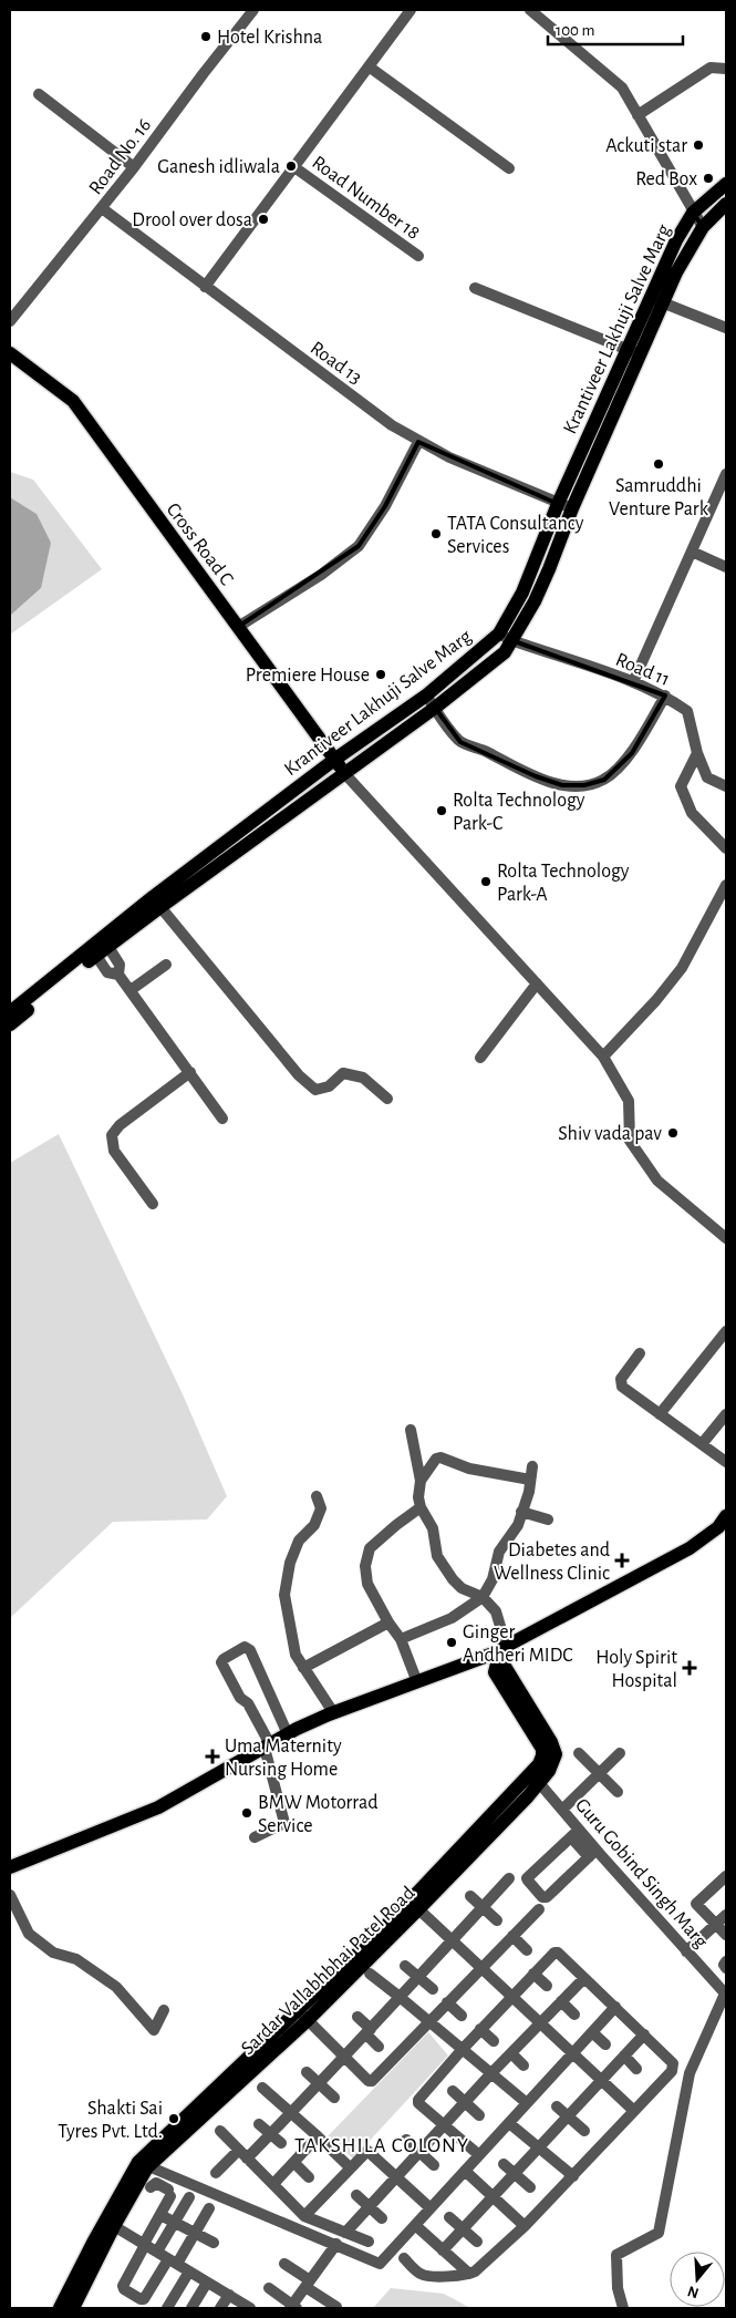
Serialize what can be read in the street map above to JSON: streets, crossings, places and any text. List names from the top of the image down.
{
  "streets": {
    "main road": ["Krantiveer Lakhuji Salve Marg", "Cross Road C", "Sardar Vallabhbhai Patel Road"],
    "street": [
      "Road No. 16",
      "Road Number 18",
      "Road 13",
      "Road 11",
      "Guru Gobind Singh Marg"
    ]
  },
  "crossings": [
    ["Road No. 16", "Road 13"],
    ["Krantiveer Lakhuji Salve Marg", "Road 13"],
    ["Krantiveer Lakhuji Salve Marg", "Cross Road C"],
    ["Krantiveer Lakhuji Salve Marg", "Road 11"],
    ["Guru Gobind Singh Marg", "Sardar Vallabhbhai Patel Road"]
  ],
  "districts": ["TAKSHILA COLONY"],
  "places": {
    "other": [
      "Hotel Krishna",
      "Ackuti star",
      "Ganesh idliwala",
      "Red Box",
      "Drool over dosa",
      "Samruddhi Venture Park",
      "TATA Consultancy Services",
      "Premiere House",
      "Rolta Technology Park-C",
      "Rolta Technology Park-A",
      "Shiv vada pav",
      "Ginger Andheri MIDC",
      "BMW Motorrad Service",
      "Shakti Sai Tyres Pvt. Ltd."
    ],
    "health": ["Diabetes and Wellness Clinic", "Holy Spirit Hospital", "Uma Maternity Nursing Home"]
  },
  "scale_bar": "100 m",
  "north": "bottom"
}
